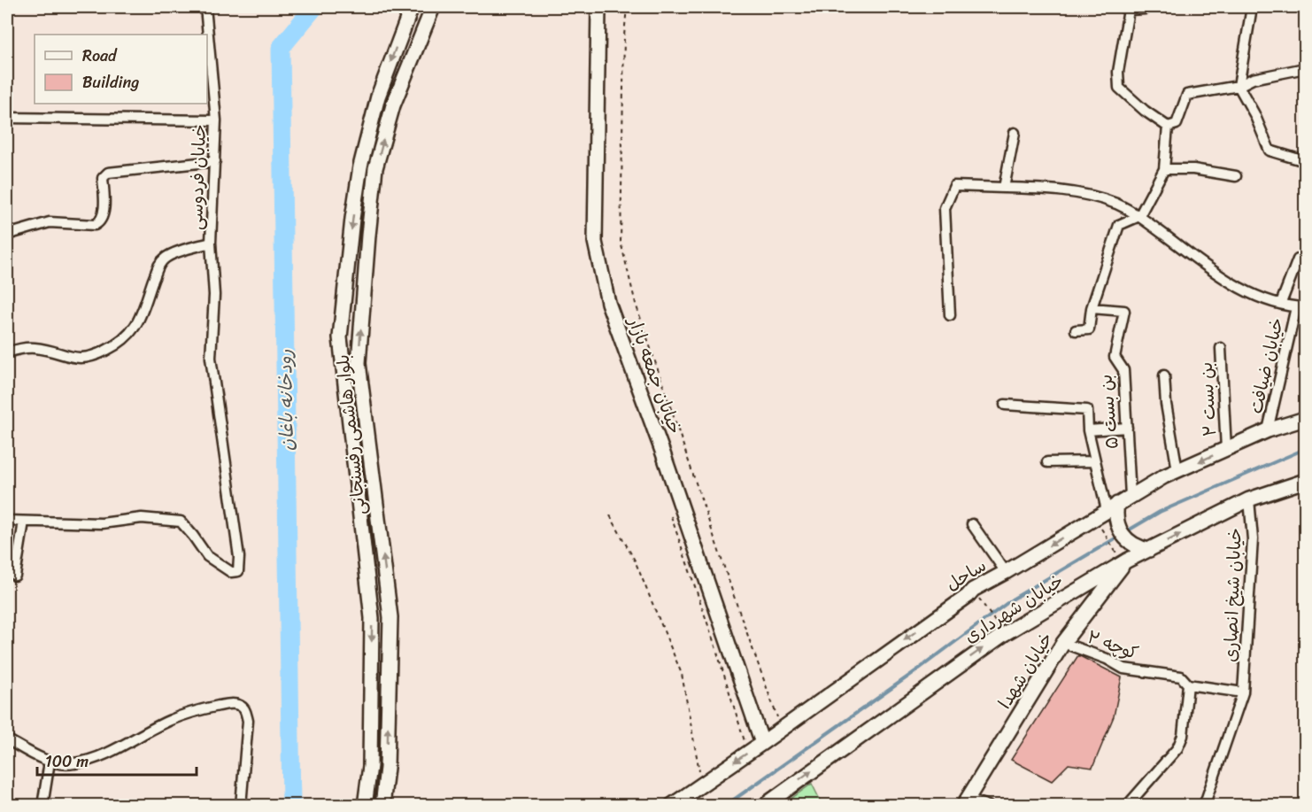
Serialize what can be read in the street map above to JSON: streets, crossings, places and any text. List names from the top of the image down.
{
  "streets": {
    "main road": [
      "خیابان جمعه بازار",
      "بلوار هاشمی رفسنجانی",
      "ساحل",
      "خیابان شهرداری",
      "خیابان شهدا"
    ],
    "street": [
      "خیابان فردوسی",
      "خیابان ضیافت",
      "بن بست ۲",
      "بن بست ۵",
      "خیابان شیخ انصاری",
      "کوچه ۲"
    ]
  },
  "crossings": [
    ["خیابان ضیافت", "ساحل"],
    ["خیابان جمعه بازار", "ساحل"],
    ["بن بست ۲", "ساحل"],
    ["بن بست ۵", "ساحل"],
    ["خیابان شیخ انصاری", "خیابان شهرداری"],
    ["خیابان شیخ انصاری", "کوچه ۲"],
    ["خیابان شهرداری", "خیابان شهدا"],
    ["کوچه ۲", "خیابان شهدا"]
  ],
  "one_way": ["ساحل", "خیابان شهرداری"],
  "water": ["رودخانه باغان"],
  "legend": ["Road", "Building"],
  "scale_bar": "100 m"
}
